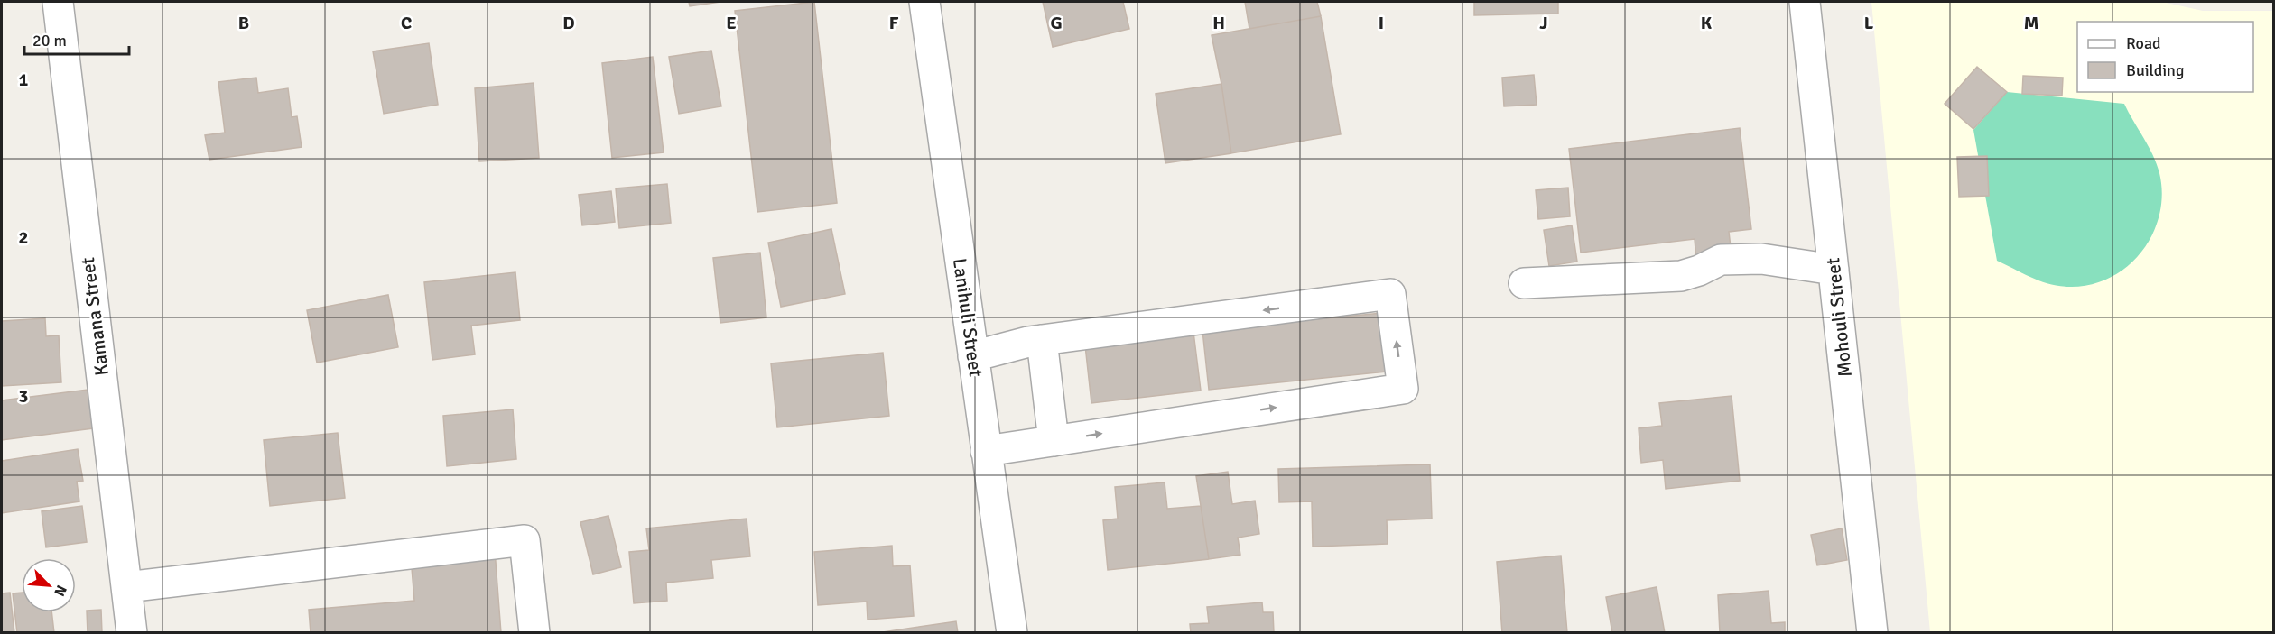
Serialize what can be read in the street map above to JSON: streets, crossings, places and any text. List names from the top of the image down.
{
  "streets": {
    "street": ["Kamana Street", "Lanihuli Street", "Mohouli Street"]
  },
  "legend": ["Road", "Building"],
  "scale_bar": "20 m",
  "north": "bottom right",
  "grid": {
    "columns": [
      "B",
      "C",
      "D",
      "E",
      "F",
      "G",
      "H",
      "I",
      "J",
      "K",
      "L",
      "M"
    ],
    "rows": ["1", "2", "3"]
  }
}
